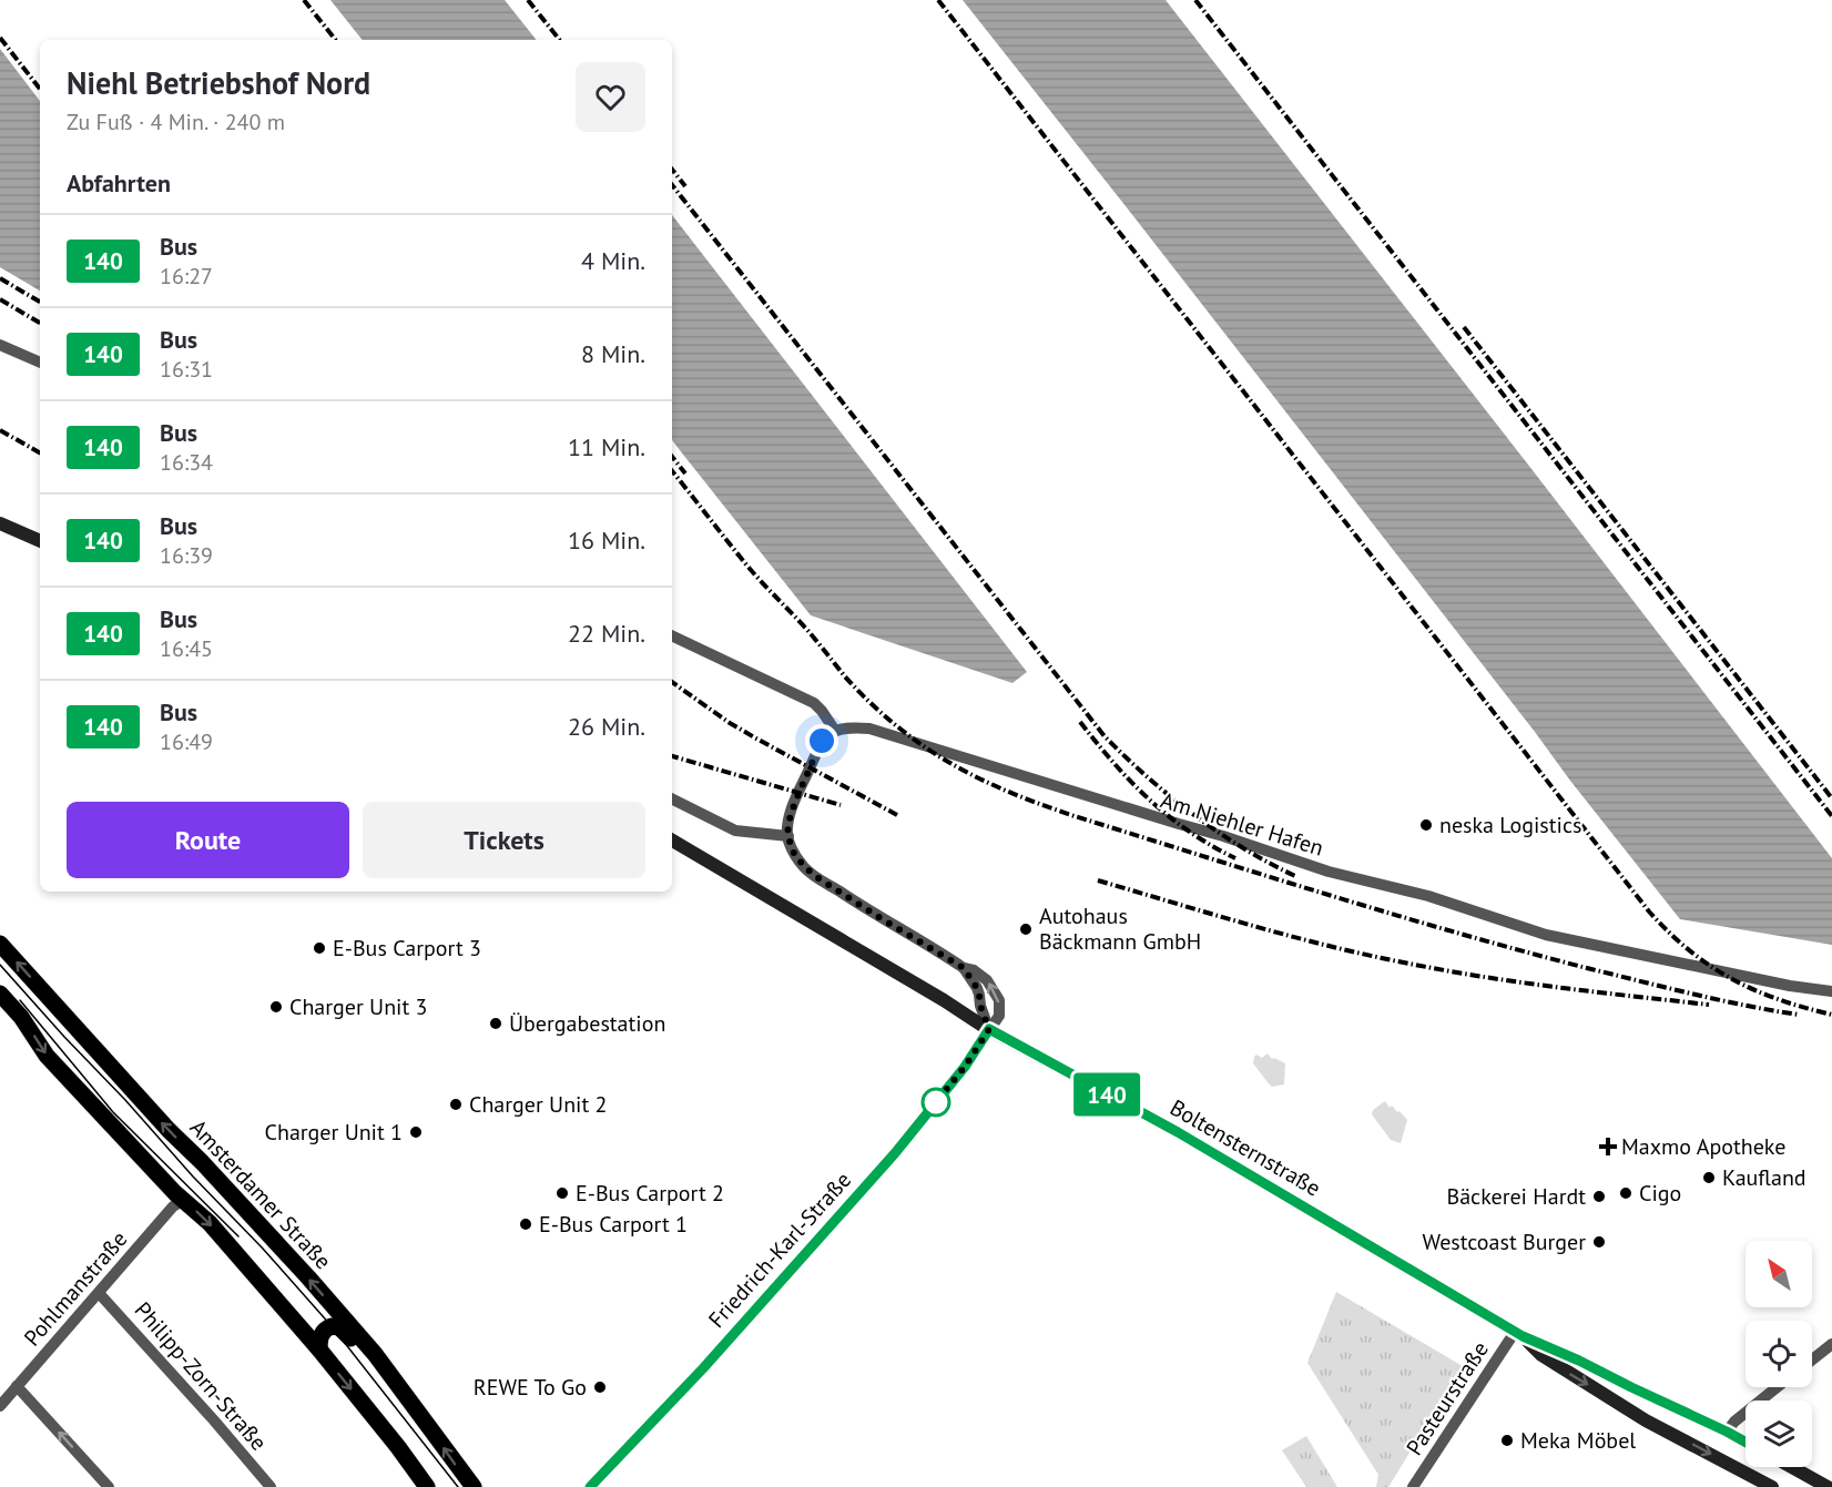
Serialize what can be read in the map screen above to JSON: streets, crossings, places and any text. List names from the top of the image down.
{
  "streets": {
    "main road": ["Boltensternstraße", "Amsterdamer Straße", "Friedrich-Karl-Straße"],
    "street": [
      "Am Niehler Hafen",
      "Pohlmanstraße",
      "Philipp-Zorn-Straße",
      "Pasteurstraße"
    ]
  },
  "crossings": [
    ["Boltensternstraße", "Friedrich-Karl-Straße"],
    ["Boltensternstraße", "Pasteurstraße"],
    ["Pohlmanstraße", "Philipp-Zorn-Straße"]
  ],
  "places": {
    "other": [
      "neska Logistics",
      "Autohaus Bäckmann GmbH",
      "E-Bus Carport 3",
      "Charger Unit 3",
      "Übergabestation",
      "Charger Unit 2",
      "Charger Unit 1",
      "Kaufland",
      "E-Bus Carport 2",
      "Cigo",
      "Bäckerei Hardt",
      "E-Bus Carport 1",
      "Westcoast Burger",
      "REWE To Go",
      "Meka Möbel"
    ],
    "health": ["Maxmo Apotheke"]
  },
  "lines": ["bus line 140"],
  "north": "top left",
  "page": {
    "on_map": "140",
    "heading": [
      ["Niehl Betriebshof Nord", "Zu Fuß · 4 Min. · 240 m"],
      "Abfahrten"
    ],
    "list": [
      {
        "mark": "140",
        "name": "Bus",
        "note": "16:27",
        "value": "4 Min."
      },
      {
        "mark": "140",
        "name": "Bus",
        "note": "16:31",
        "value": "8 Min."
      },
      {
        "mark": "140",
        "name": "Bus",
        "note": "16:34",
        "value": "11 Min."
      },
      {
        "mark": "140",
        "name": "Bus",
        "note": "16:39",
        "value": "16 Min."
      },
      {
        "mark": "140",
        "name": "Bus",
        "note": "16:45",
        "value": "22 Min."
      },
      {
        "mark": "140",
        "name": "Bus",
        "note": "16:49",
        "value": "26 Min."
      }
    ],
    "buttons": ["Route", "Tickets"]
  }
}
